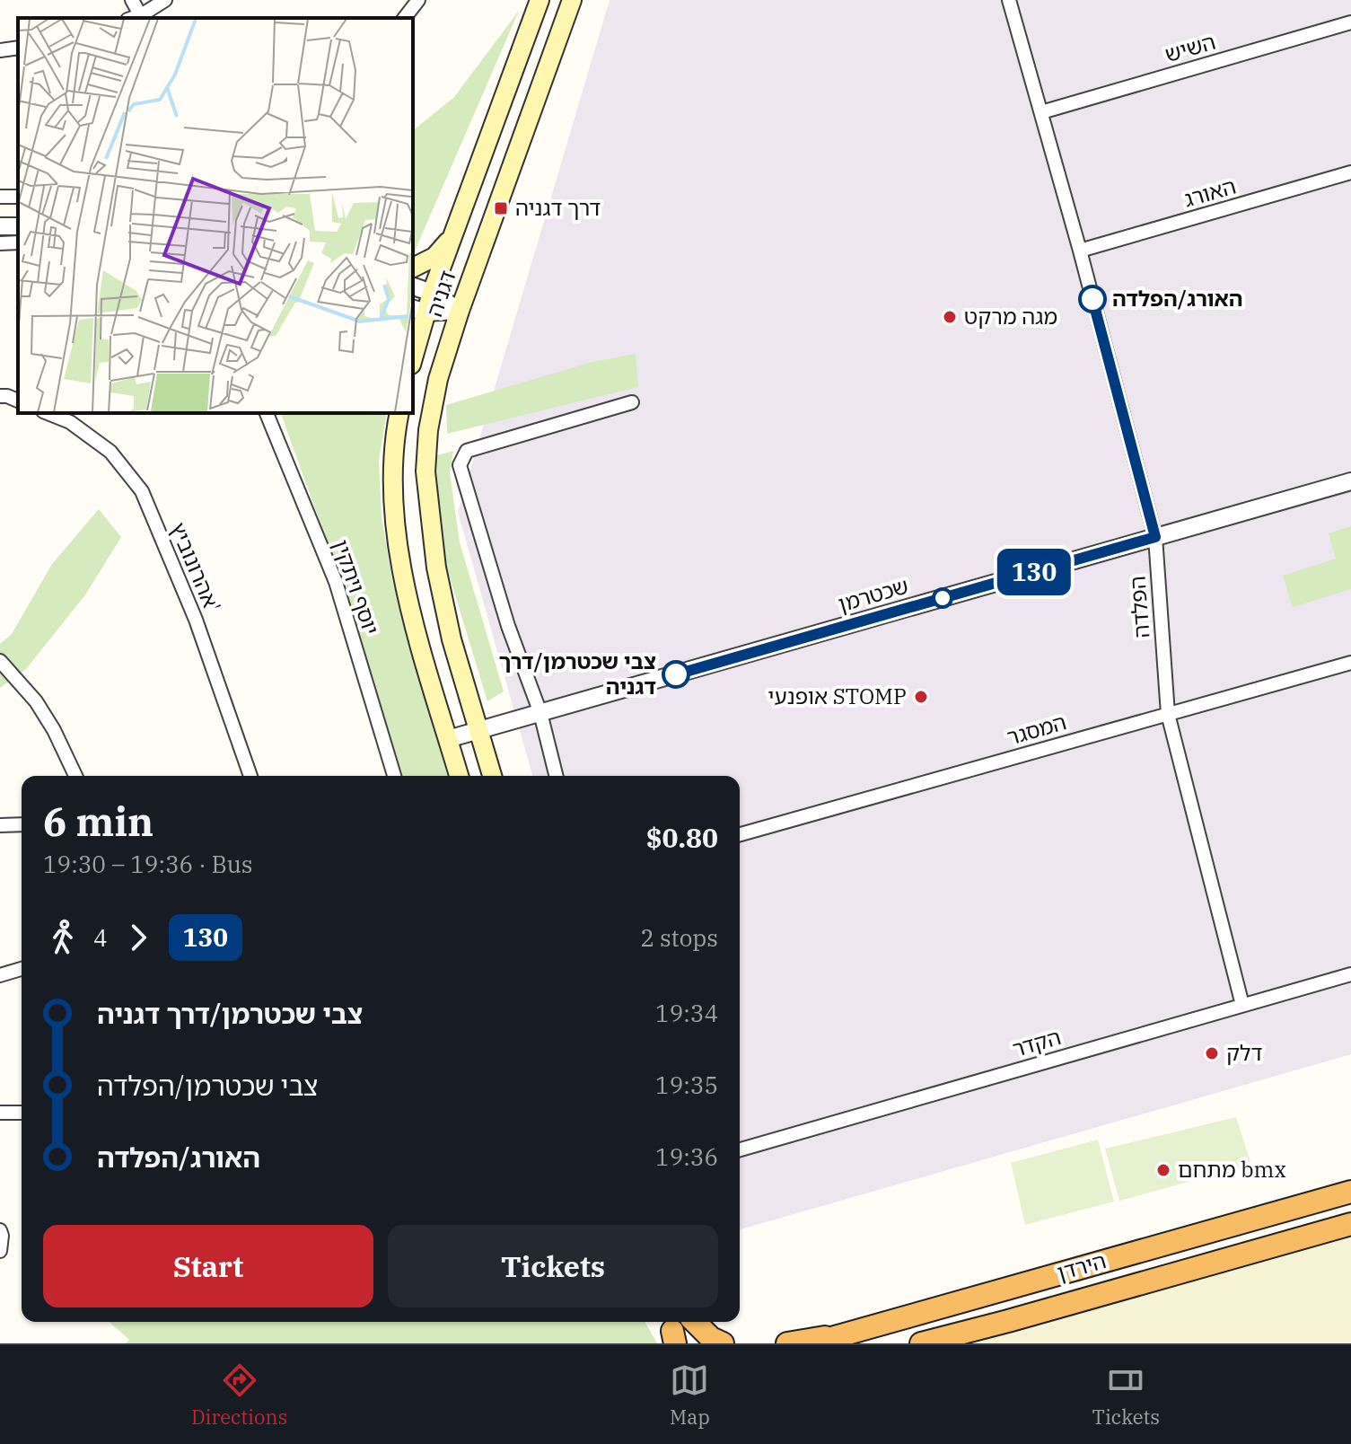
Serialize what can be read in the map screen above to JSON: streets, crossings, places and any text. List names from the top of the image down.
{
  "streets": {
    "highway": ["הירדן"],
    "main road": ["דגניה"],
    "street": [
      "השיש",
      "האורג",
      "אהרונוביץ'",
      "יוסף ויתקין",
      "שכטרמן",
      "הפלדה",
      "המסגר",
      "הקדר"
    ]
  },
  "crossings": [
    ["השיש", "הפלדה"],
    ["האורג", "הפלדה"],
    ["דגניה", "שכטרמן"],
    ["שכטרמן", "הפלדה"],
    ["הפלדה", "המסגר"],
    ["הפלדה", "הקדר"]
  ],
  "places": {
    "transit": ["דרך דגניה"],
    "other": [
      "האורג/הפלדה",
      "מגה מרקט",
      "צבי שכטרמן/דרך דגניה",
      "אופנעי STOMP",
      "דלק",
      "מתחם bmx"
    ]
  },
  "lines": ["bus line 130"],
  "page": {
    "on_map": "130",
    "heading": ["6 min", "19:30 – 19:36 · Bus", "$0.80"],
    "legs": ["4", "130", "2 stops"],
    "list": [
      {
        "name": "צבי שכטרמן/דרך דגניה",
        "value": "19:34"
      },
      {
        "name": "צבי שכטרמן/הפלדה",
        "value": "19:35"
      },
      {
        "name": "האורג/הפלדה",
        "value": "19:36"
      }
    ],
    "buttons": ["Start", "Tickets"],
    "tabs": ["Directions", "Map", "Tickets"]
  }
}
